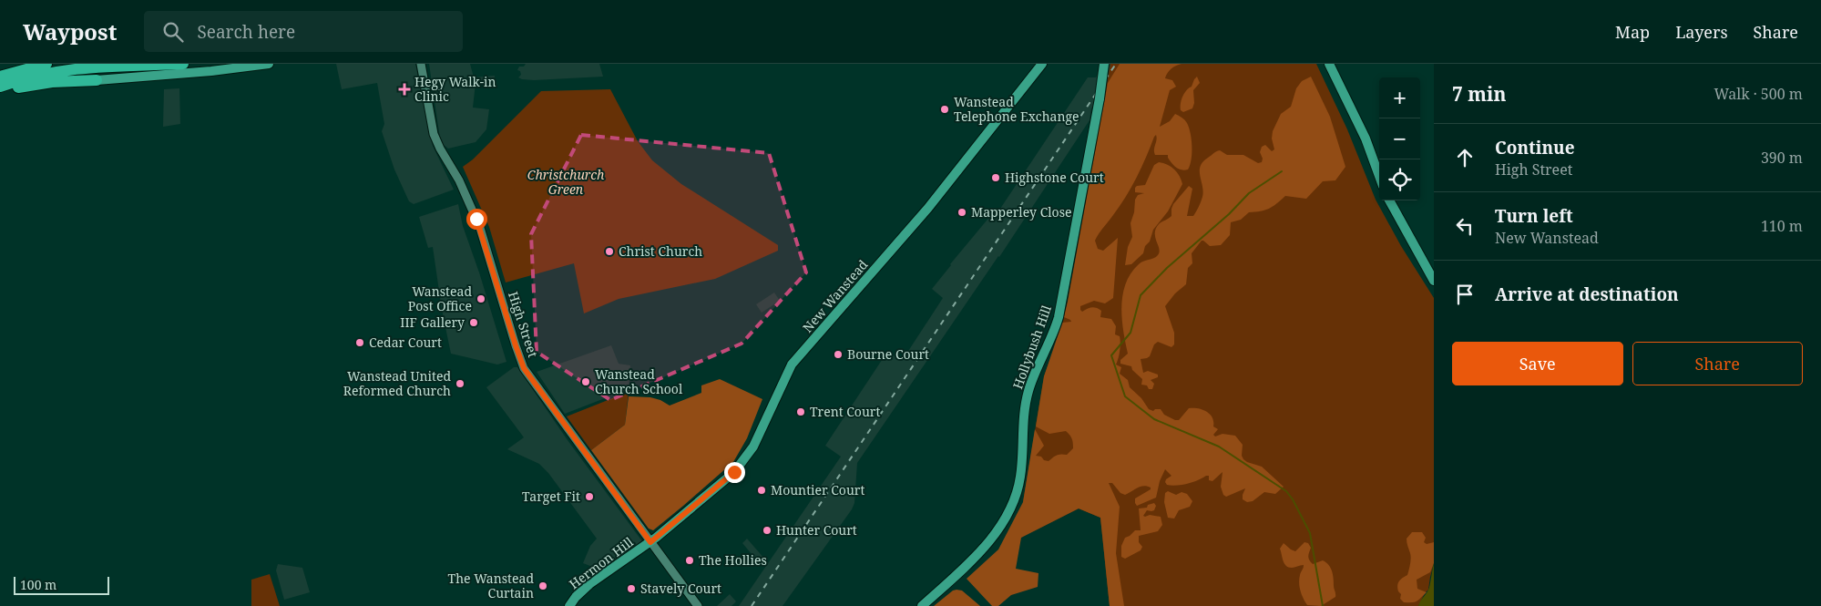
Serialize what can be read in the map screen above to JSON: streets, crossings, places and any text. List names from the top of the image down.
{
  "streets": {
    "main road": ["New Wanstead", "Hollybush Hill", "Hermon Hill"],
    "street": ["High Street"]
  },
  "crossings": [
    ["New Wanstead", "High Street"],
    ["New Wanstead", "Hermon Hill"],
    ["High Street", "Hermon Hill"]
  ],
  "parks": ["Christchurch Green"],
  "places": {
    "health": ["Hegy Walk-in Clinic"],
    "other": [
      "Wanstead Telephone Exchange",
      "Highstone Court",
      "Mapperley Close",
      "Christ Church",
      "Wanstead Post Office",
      "IIF Gallery",
      "Cedar Court",
      "Bourne Court",
      "Wanstead Church School",
      "Wanstead United Reformed Church",
      "Trent Court",
      "Mountier Court",
      "Target Fit",
      "Hunter Court",
      "The Hollies",
      "The Wanstead Curtain",
      "Stavely Court"
    ]
  },
  "scale_bar": "100 m",
  "page": {
    "header": "Waypost",
    "search": "Search here",
    "nav": ["Map", "Layers", "Share"],
    "heading": ["7 min", "Walk · 500 m"],
    "map_buttons": ["+", "−"],
    "list": [
      ["Continue", "High Street", "390 m"],
      ["Turn left", "New Wanstead", "110 m"],
      "Arrive at destination"
    ],
    "buttons": ["Save", "Share"],
    "scale": "100 m"
  }
}
